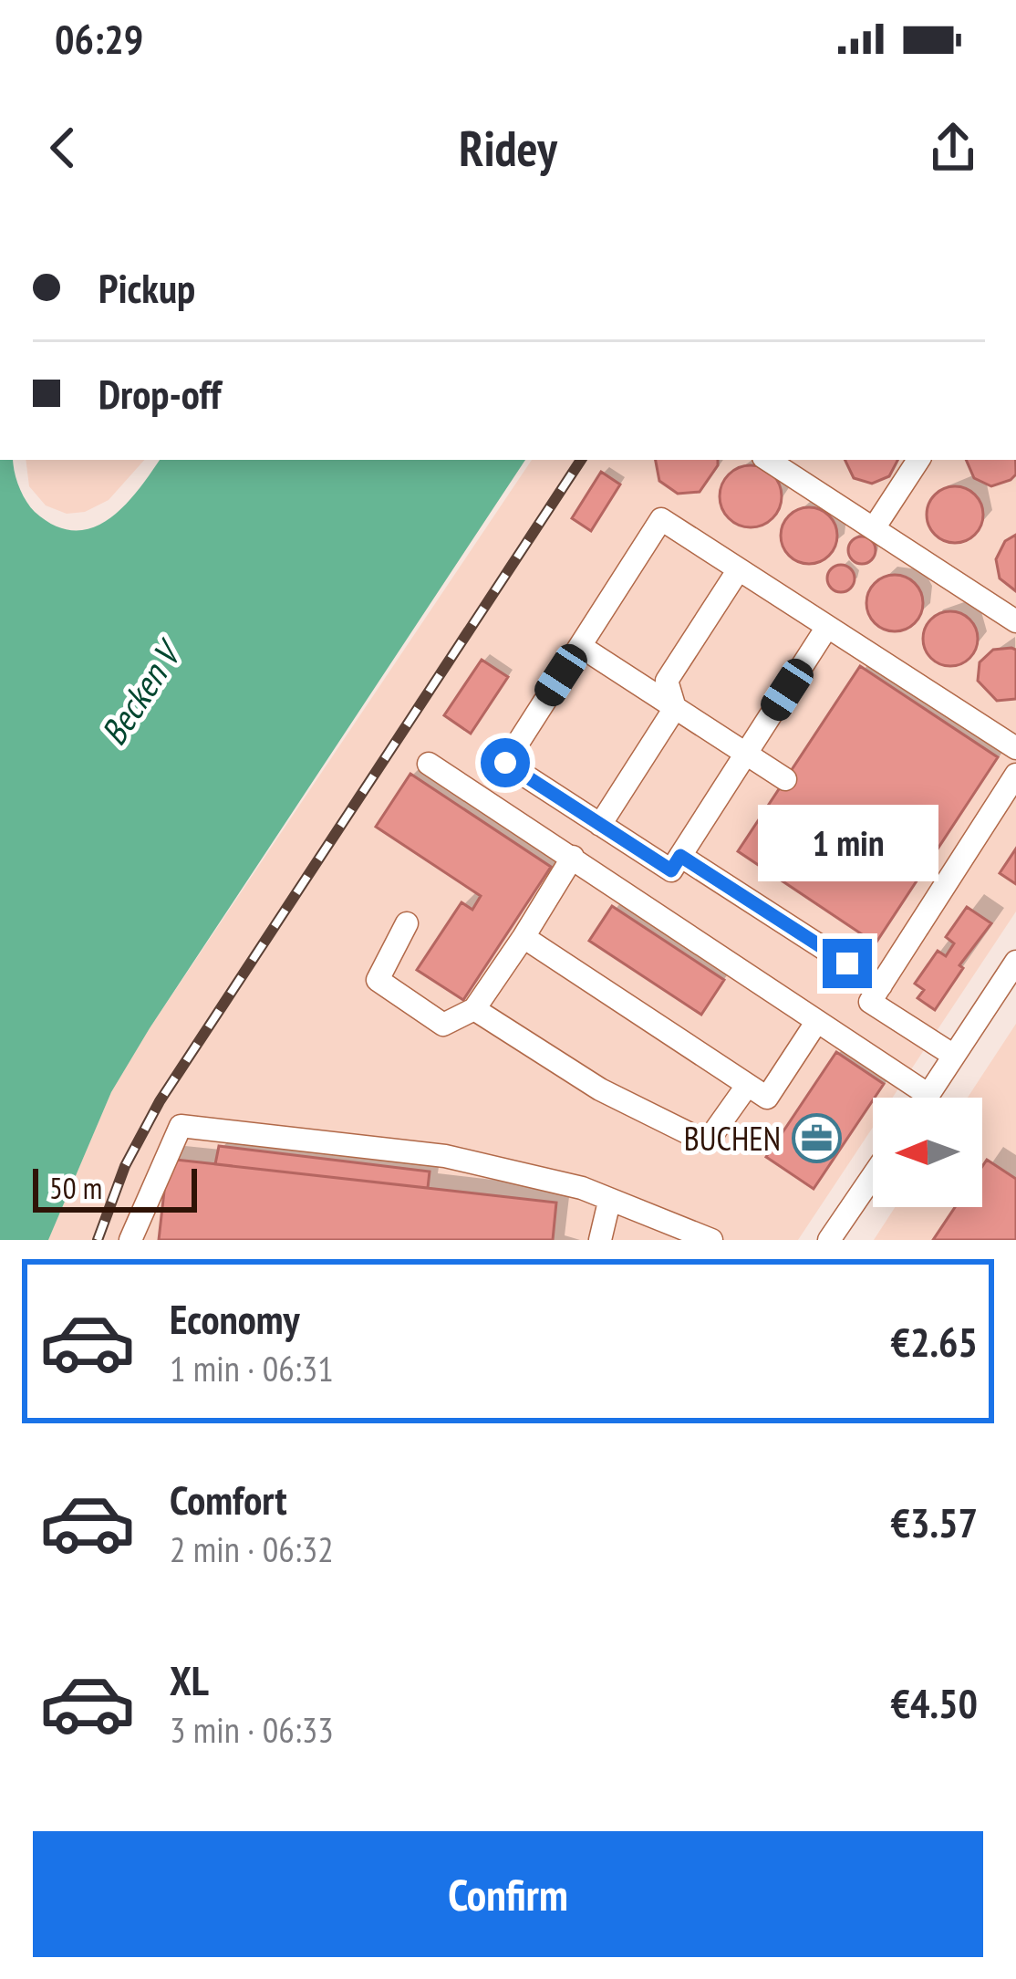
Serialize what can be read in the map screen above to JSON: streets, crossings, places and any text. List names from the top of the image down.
{
  "water": ["Becken V"],
  "places": {
    "office": ["BUCHEN"]
  },
  "scale_bar": "50 m",
  "north": "left",
  "page": {
    "status": "06:29",
    "header": "Ridey",
    "banner": ["Pickup", "Drop-off"],
    "bubble": "1 min",
    "scale": "50 m",
    "list": [
      {
        "name": "Economy",
        "note": "1 min · 06:31",
        "value": "€2.65"
      },
      {
        "name": "Comfort",
        "note": "2 min · 06:32",
        "value": "€3.57"
      },
      {
        "name": "XL",
        "note": "3 min · 06:33",
        "value": "€4.50"
      }
    ],
    "buttons": "Confirm"
  }
}
